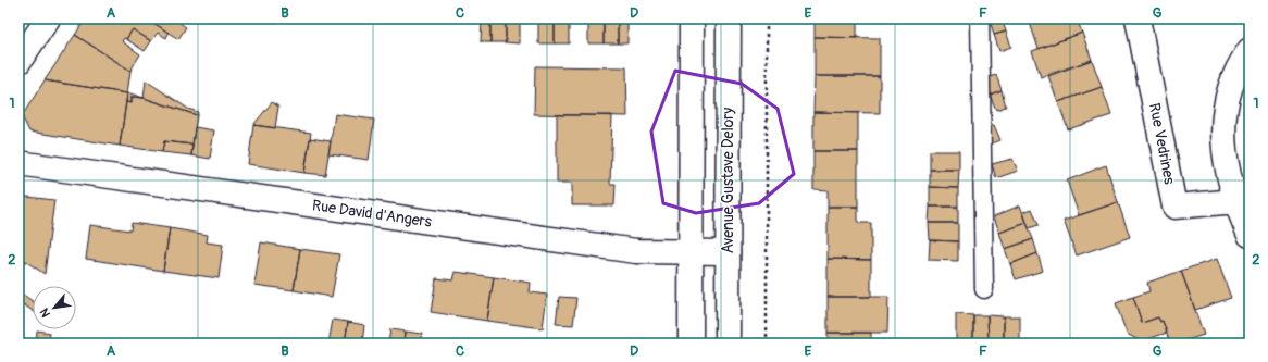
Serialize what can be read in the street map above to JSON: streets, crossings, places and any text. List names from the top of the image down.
{
  "streets": {
    "street": ["Rue Vedrines", "Avenue Gustave Delory", "Rue David d'Angers"]
  },
  "crossings": [
    ["Avenue Gustave Delory", "Rue David d'Angers"]
  ],
  "north": "bottom left",
  "grid": {
    "columns": [
      "A",
      "B",
      "C",
      "D",
      "E",
      "F",
      "G"
    ],
    "rows": ["1", "2"]
  }
}
